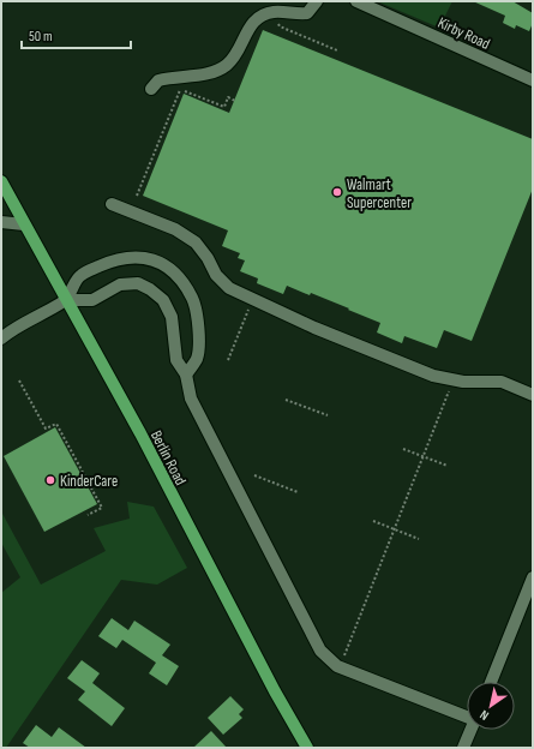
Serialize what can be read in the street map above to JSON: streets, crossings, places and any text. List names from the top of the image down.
{
  "streets": {
    "main road": ["Berlin Road"],
    "street": ["Kirby Road"]
  },
  "places": ["Walmart Supercenter", "KinderCare"],
  "scale_bar": "50 m",
  "north": "bottom left"
}
